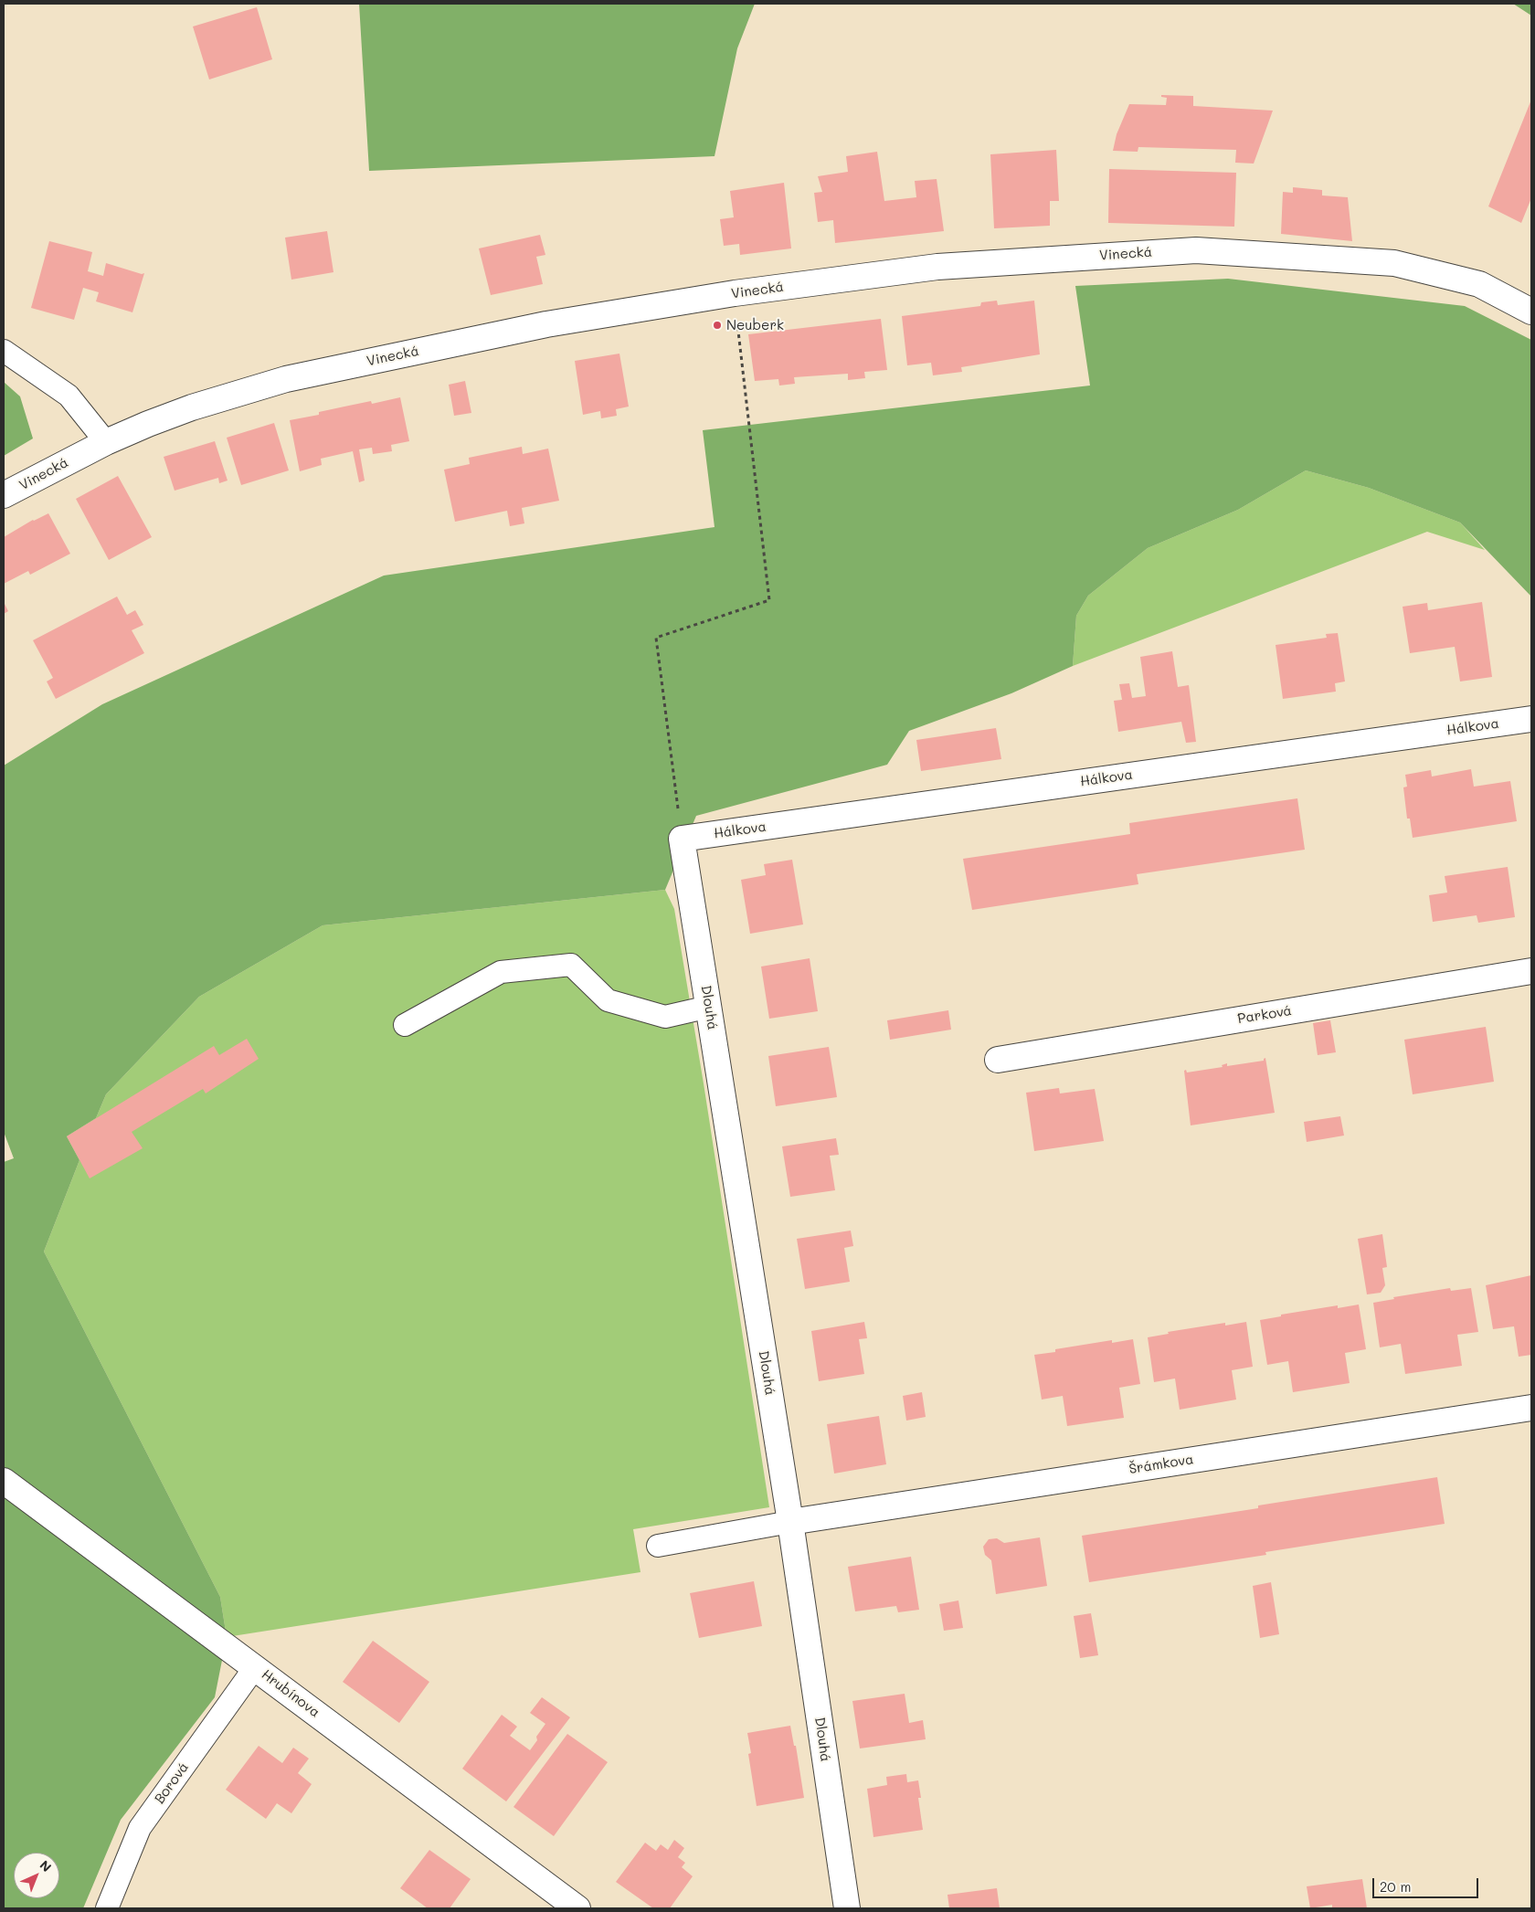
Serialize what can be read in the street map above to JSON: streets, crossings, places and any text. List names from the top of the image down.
{
  "streets": {
    "street": [
      "Vinecká",
      "Hálkova",
      "Dlouhá",
      "Parková",
      "Šrámkova",
      "Hrubínova"
    ],
    "lane": ["Borová"]
  },
  "crossings": [
    ["Hálkova", "Dlouhá"],
    ["Dlouhá", "Šrámkova"],
    ["Hrubínova", "Borová"]
  ],
  "places": ["Neuberk"],
  "scale_bar": "20 m",
  "north": "top right"
}
